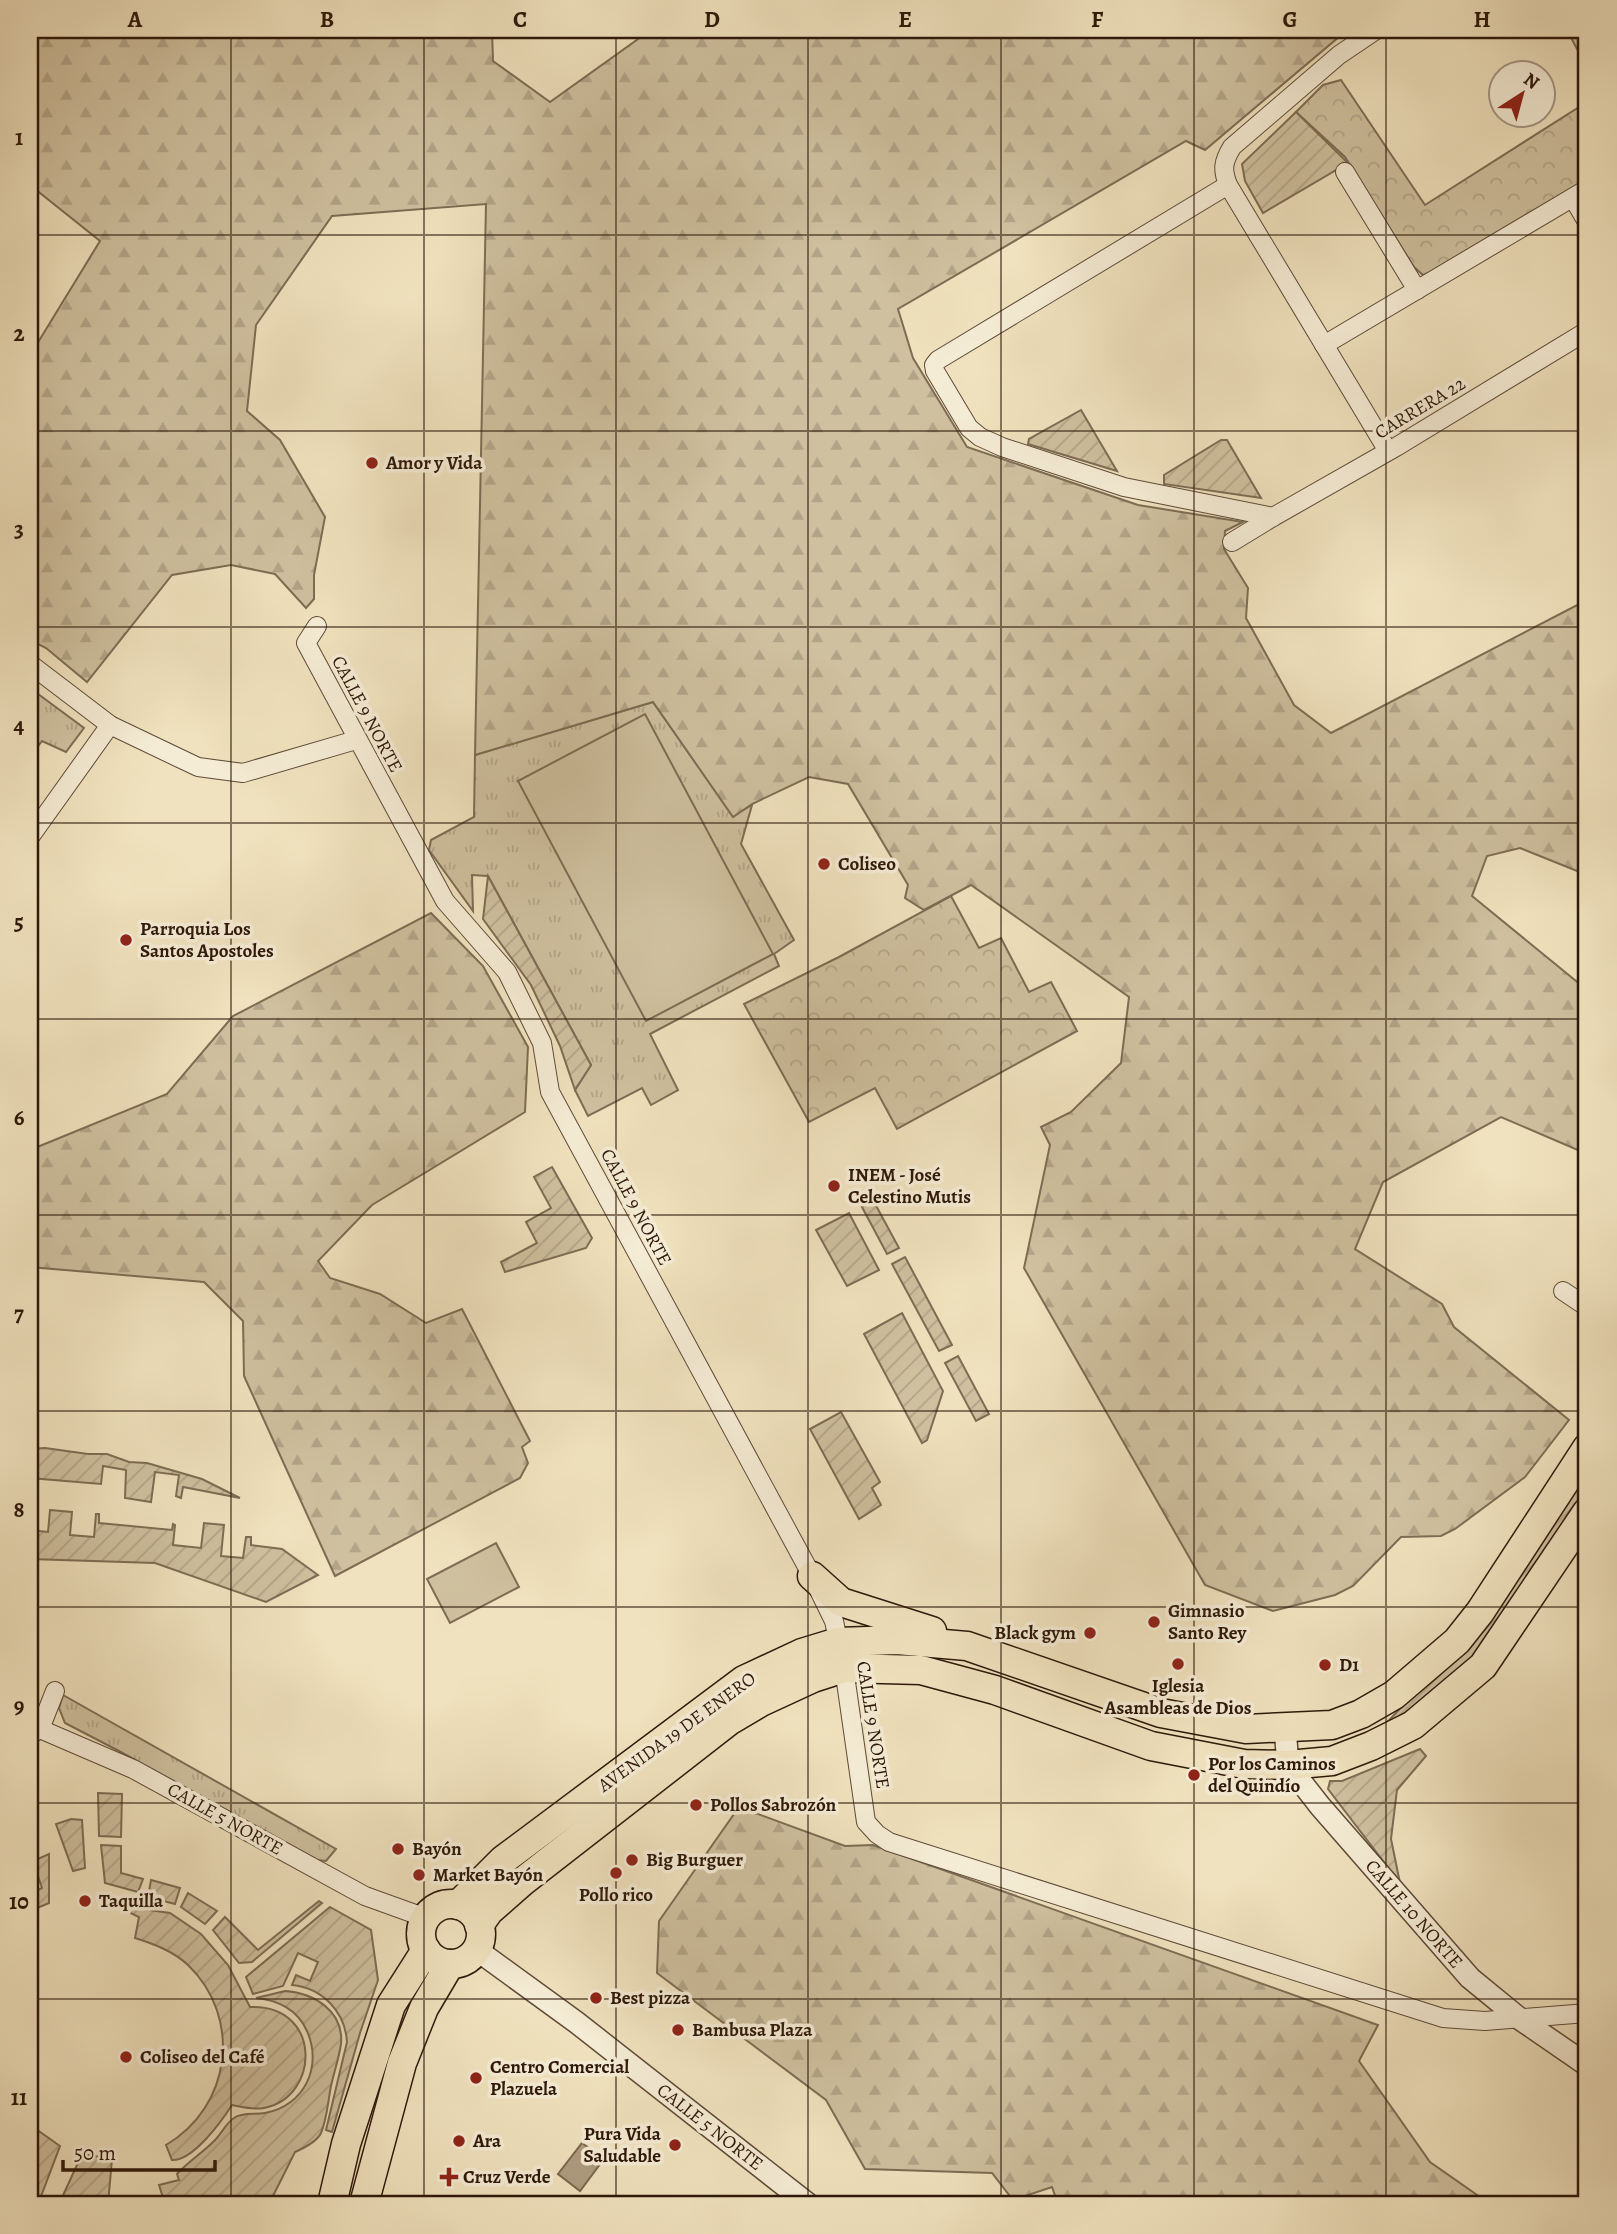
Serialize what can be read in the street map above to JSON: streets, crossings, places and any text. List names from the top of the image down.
{
  "streets": {
    "main road": ["AVENIDA 19 DE ENERO"],
    "street": [
      "CARRERA 22",
      "CALLE 9 NORTE",
      "CALLE 5 NORTE",
      "CALLE 10 NORTE"
    ]
  },
  "crossings": [
    ["CALLE 9 NORTE", "AVENIDA 19 DE ENERO"],
    ["CALLE 9 NORTE", "CALLE 10 NORTE"],
    ["AVENIDA 19 DE ENERO", "CALLE 5 NORTE"],
    ["AVENIDA 19 DE ENERO", "CALLE 10 NORTE"]
  ],
  "places": {
    "other": [
      "Amor y Vida",
      "Coliseo",
      "Parroquia Los Santos Apostoles",
      "INEM - José Celestino Mutis",
      "Gimnasio Santo Rey",
      "Black gym",
      "Iglesia Asambleas de Dios",
      "D1",
      "Por los Caminos del Quindío",
      "Pollos Sabrozón",
      "Bayón",
      "Big Burguer",
      "Pollo rico",
      "Market Bayón",
      "Taquilla",
      "Best pizza",
      "Bambusa Plaza",
      "Coliseo del Café",
      "Centro Comercial Plazuela",
      "Ara",
      "Pura Vida Saludable"
    ],
    "health": ["Cruz Verde"]
  },
  "scale_bar": "50 m",
  "north": "top right",
  "grid": {
    "columns": [
      "A",
      "B",
      "C",
      "D",
      "E",
      "F",
      "G",
      "H"
    ],
    "rows": [
      "1",
      "2",
      "3",
      "4",
      "5",
      "6",
      "7",
      "8",
      "9",
      "10",
      "11"
    ]
  }
}
